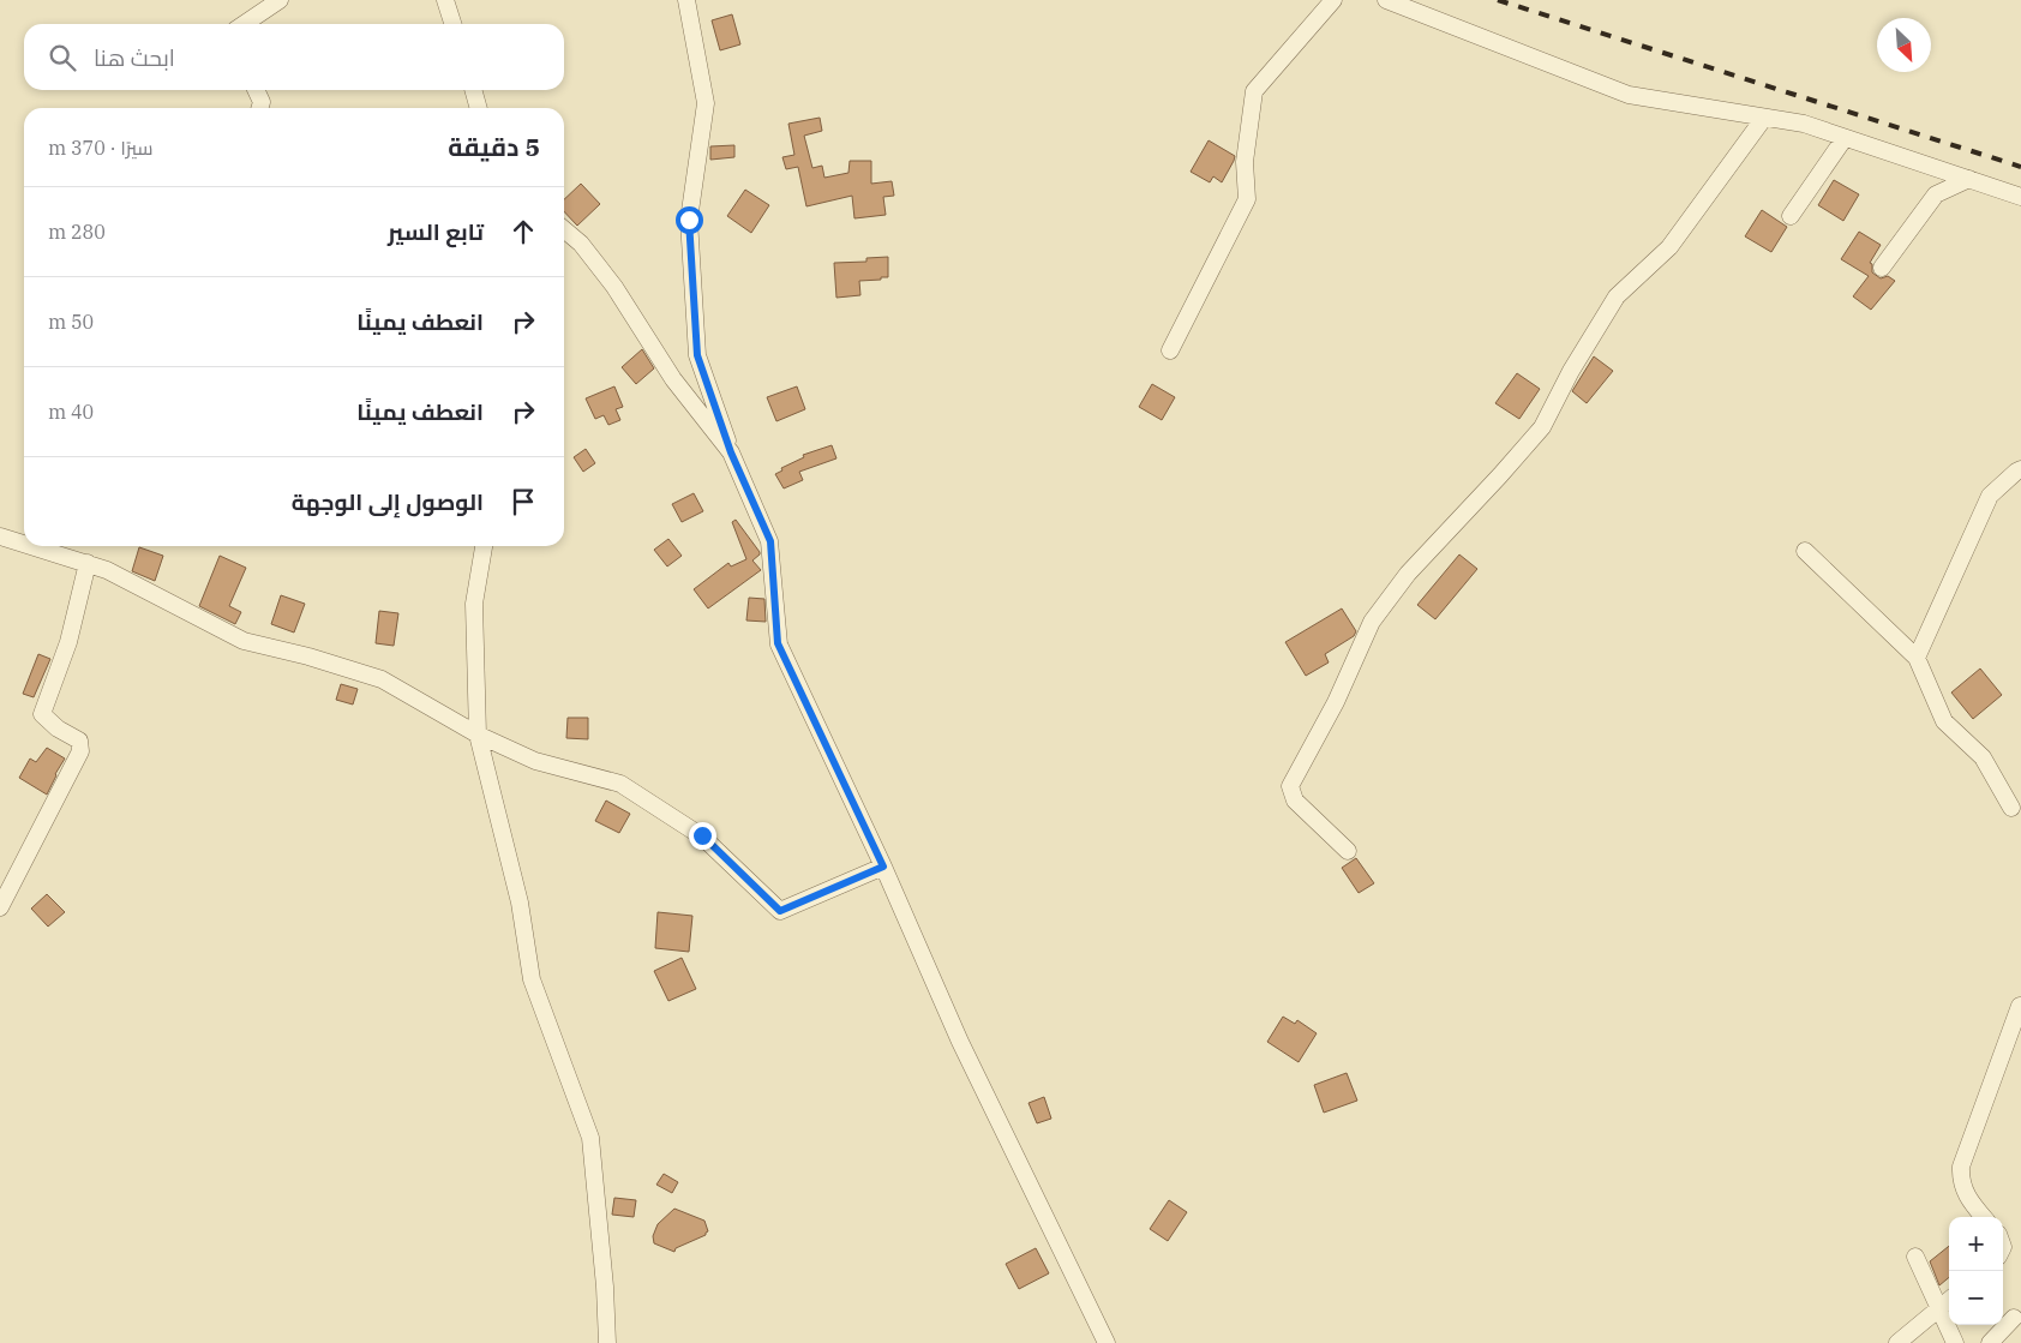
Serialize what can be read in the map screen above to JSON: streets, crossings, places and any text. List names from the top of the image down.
{
  "north": "bottom right",
  "page": {
    "search": "ابحث هنا",
    "heading": ["5 دقيقة", "سيرًا · 370 m"],
    "list": [
      ["تابع السير", "280 m"],
      ["انعطف يمينًا", "50 m"],
      ["انعطف يمينًا", "40 m"],
      "الوصول إلى الوجهة"
    ],
    "map_buttons": ["+", "−"]
  }
}
